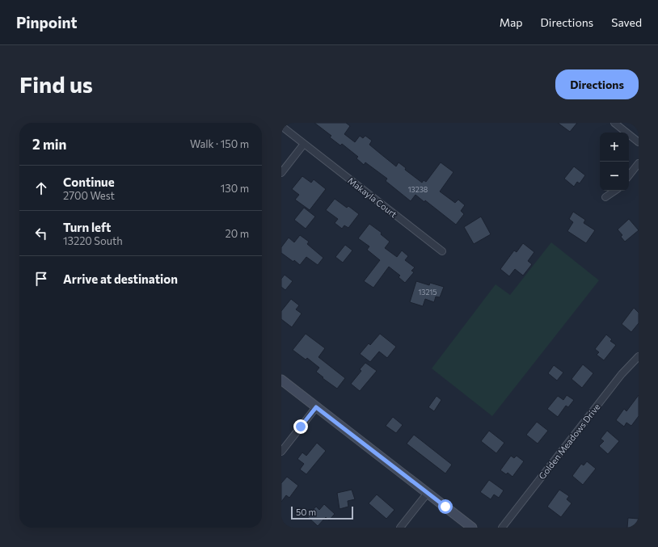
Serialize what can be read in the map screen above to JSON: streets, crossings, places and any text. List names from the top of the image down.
{
  "streets": {
    "street": ["Makayla Court", "Golden Meadows Drive"]
  },
  "house_numbers": ["13238", "13215"],
  "scale_bar": "50 m",
  "page": {
    "header": "Pinpoint",
    "nav": ["Map", "Directions", "Saved"],
    "buttons": "Directions",
    "title": "Find us",
    "heading": ["2 min", "Walk · 150 m"],
    "map_buttons": ["+", "−"],
    "list": [
      ["Continue", "2700 West", "130 m"],
      ["Turn left", "13220 South", "20 m"],
      "Arrive at destination"
    ],
    "scale": "50 m"
  }
}
